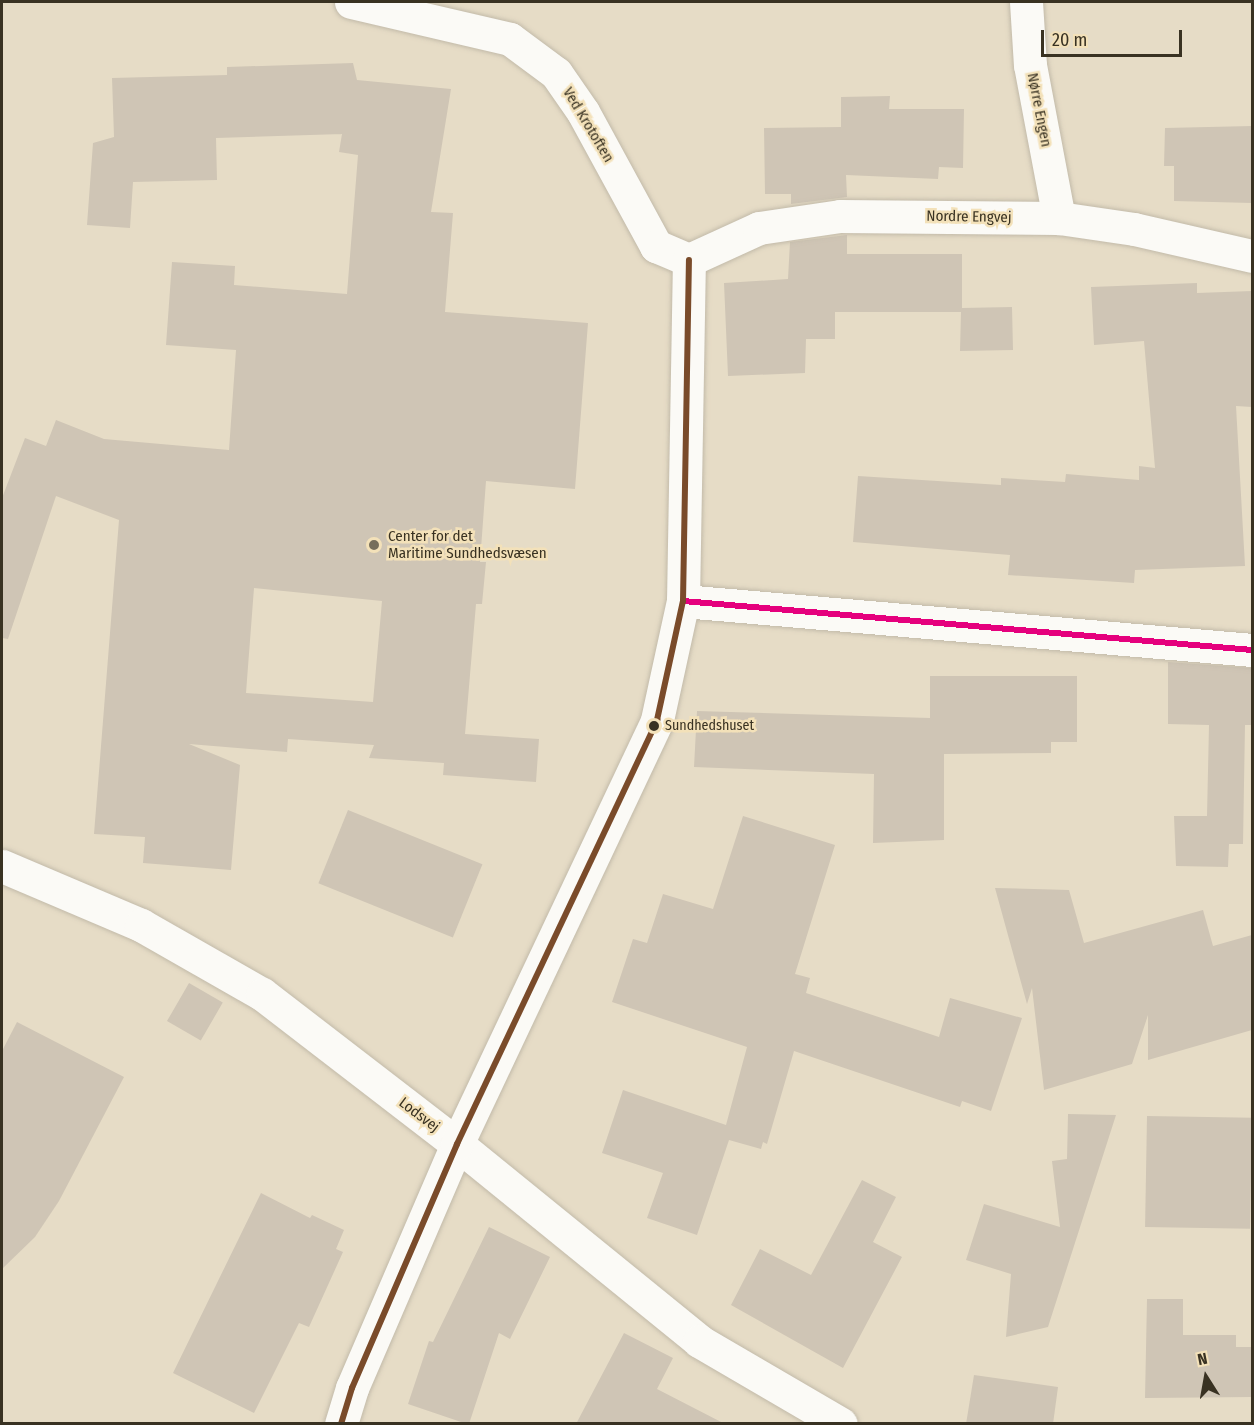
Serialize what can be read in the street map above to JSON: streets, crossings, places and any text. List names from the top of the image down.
{
  "streets": {
    "street": [
      "Nørre Engen",
      "Ved Krotoften",
      "Nordre Engvej",
      "Lodsvej"
    ]
  },
  "crossings": [
    ["Nørre Engen", "Nordre Engvej"],
    ["Ved Krotoften", "Nordre Engvej"]
  ],
  "places": ["Center for det Maritime Sundhedsvæsen", "Sundhedshuset"],
  "scale_bar": "20 m",
  "north": "top"
}
